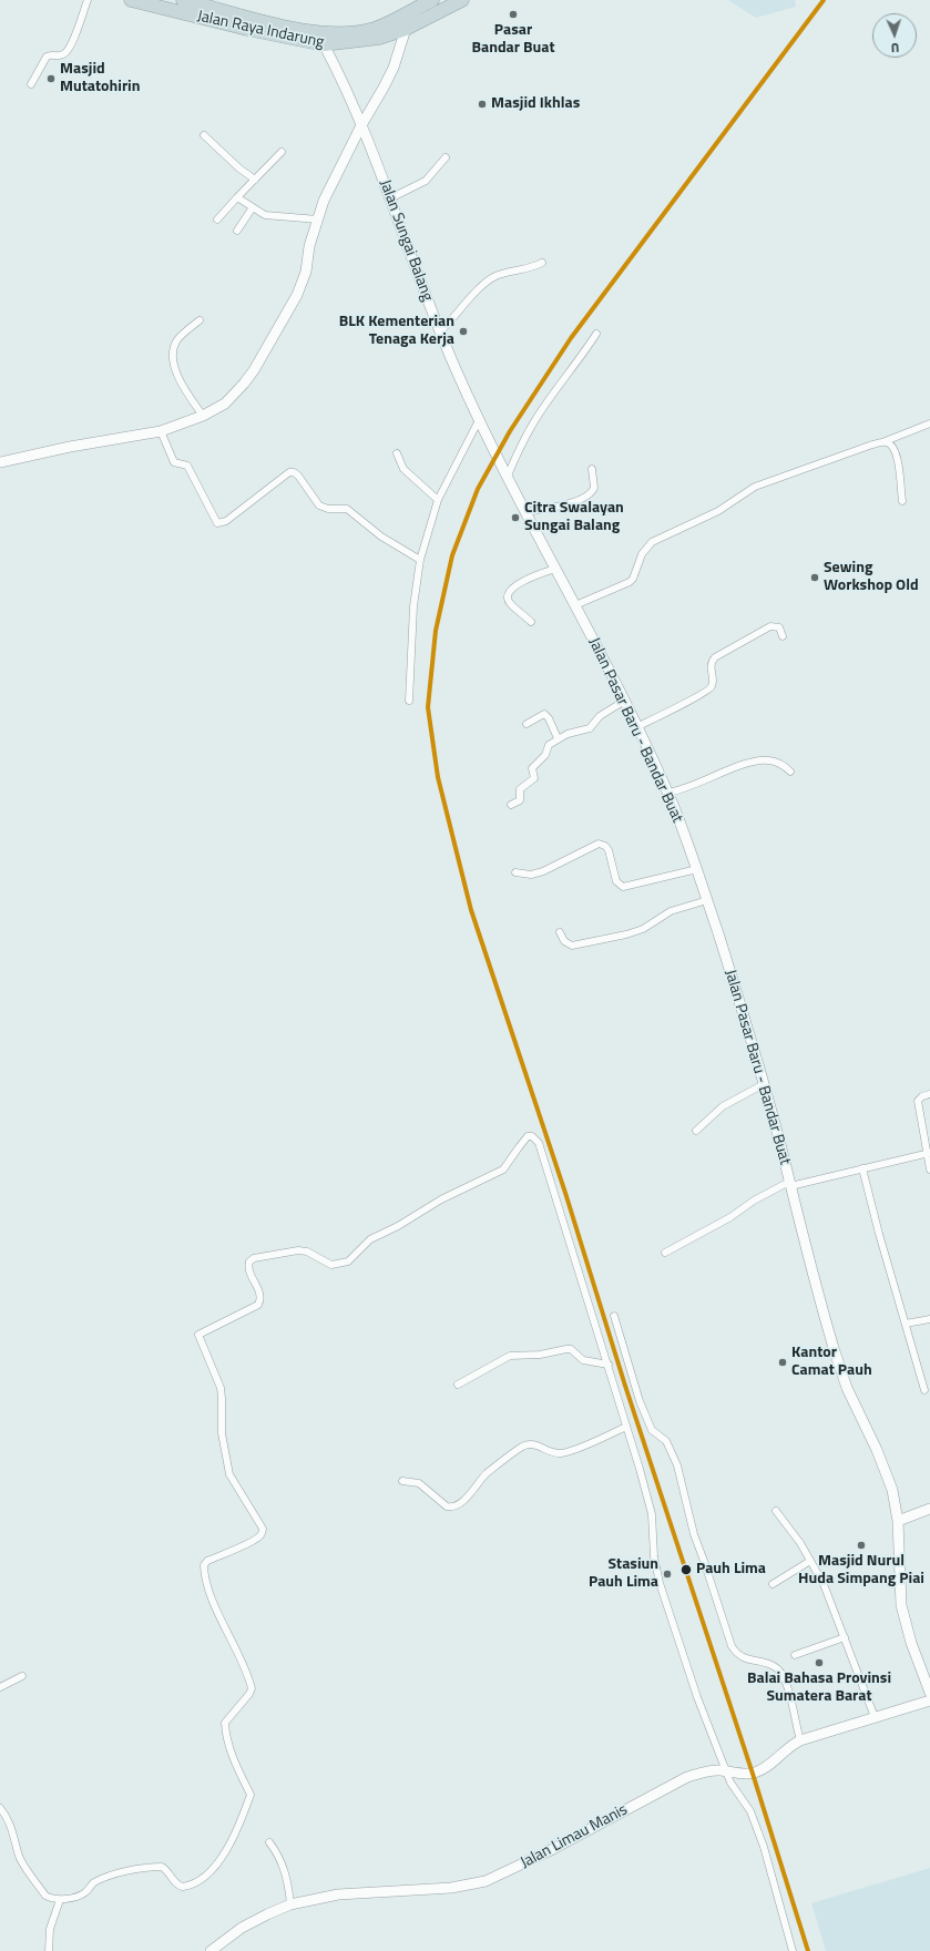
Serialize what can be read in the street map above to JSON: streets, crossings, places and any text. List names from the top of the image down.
{
  "streets": {
    "highway": ["Jalan Raya Indarung"],
    "street": ["Jalan Sungai Balang", "Jalan Pasar Baru - Bandar Buat", "Jalan Limau Manis"]
  },
  "crossings": [
    ["Jalan Raya Indarung", "Jalan Sungai Balang"],
    ["Jalan Sungai Balang", "Jalan Pasar Baru - Bandar Buat"]
  ],
  "places": [
    "Pasar Bandar Buat",
    "Masjid Mutatohirin",
    "Masjid Ikhlas",
    "BLK Kementerian Tenaga Kerja",
    "Citra Swalayan Sungai Balang",
    "Sewing Workshop Old",
    "Kantor Camat Pauh",
    "Masjid Nurul Huda Simpang Piai",
    "Pauh Lima",
    "Stasiun Pauh Lima",
    "Balai Bahasa Provinsi Sumatera Barat"
  ],
  "north": "bottom"
}
